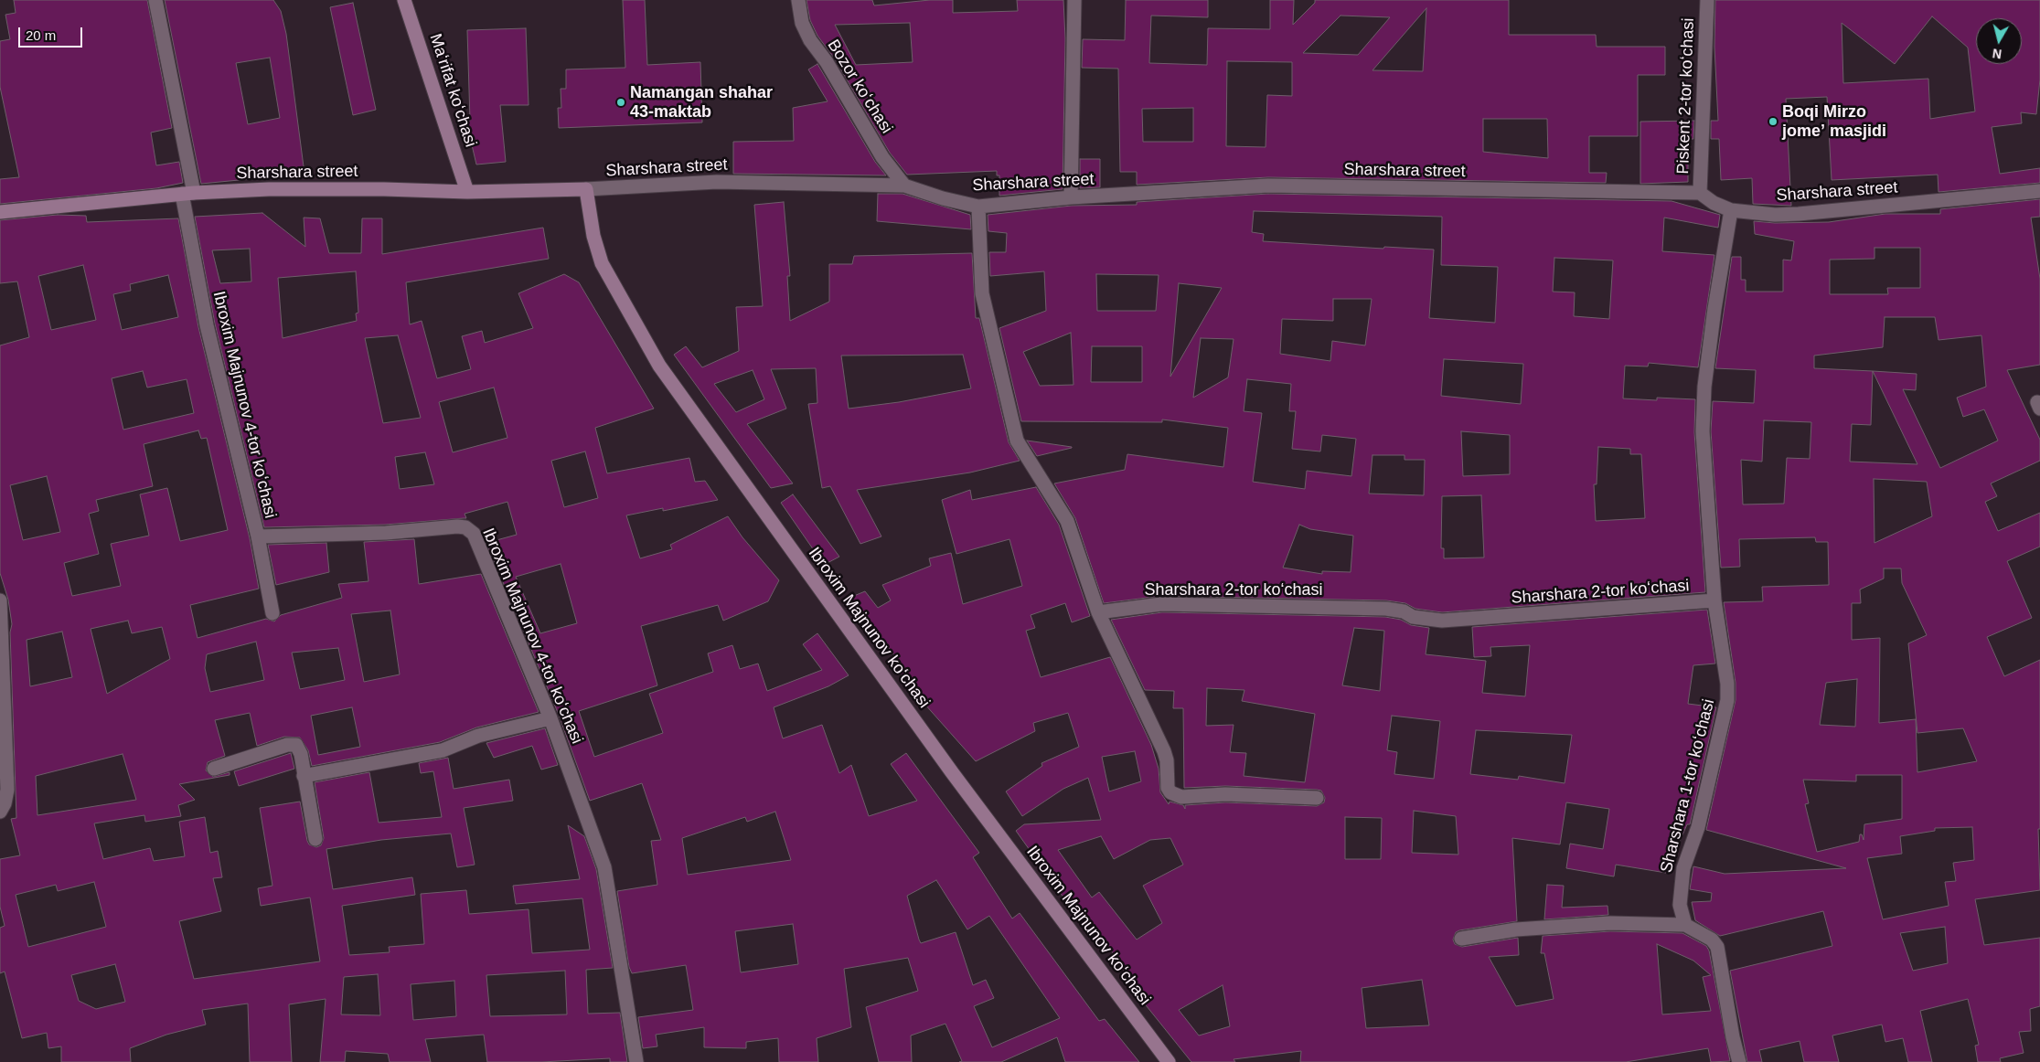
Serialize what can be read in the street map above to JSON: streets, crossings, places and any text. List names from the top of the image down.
{
  "streets": {
    "street": [
      "Bozor koʻchasi",
      "Maʻrifat koʻchasi",
      "Piskent 2-tor koʻchasi",
      "Sharshara street",
      "Ibroxim Majnunov 4-tor koʻchasi",
      "Sharshara 2-tor koʻchasi",
      "Ibroxim Majnunov koʻchasi",
      "Sharshara 1-tor koʻchasi"
    ]
  },
  "crossings": [
    ["Bozor koʻchasi", "Sharshara street"],
    ["Maʻrifat koʻchasi", "Sharshara street"],
    ["Piskent 2-tor koʻchasi", "Sharshara street"],
    ["Sharshara street", "Ibroxim Majnunov 4-tor koʻchasi"],
    ["Sharshara street", "Ibroxim Majnunov koʻchasi"],
    ["Sharshara street", "Sharshara 1-tor koʻchasi"],
    ["Sharshara 2-tor koʻchasi", "Sharshara 1-tor koʻchasi"]
  ],
  "places": ["Namangan shahar 43-maktab", "Boqi Mirzo jome’ masjidi"],
  "scale_bar": "20 m",
  "north": "bottom"
}
